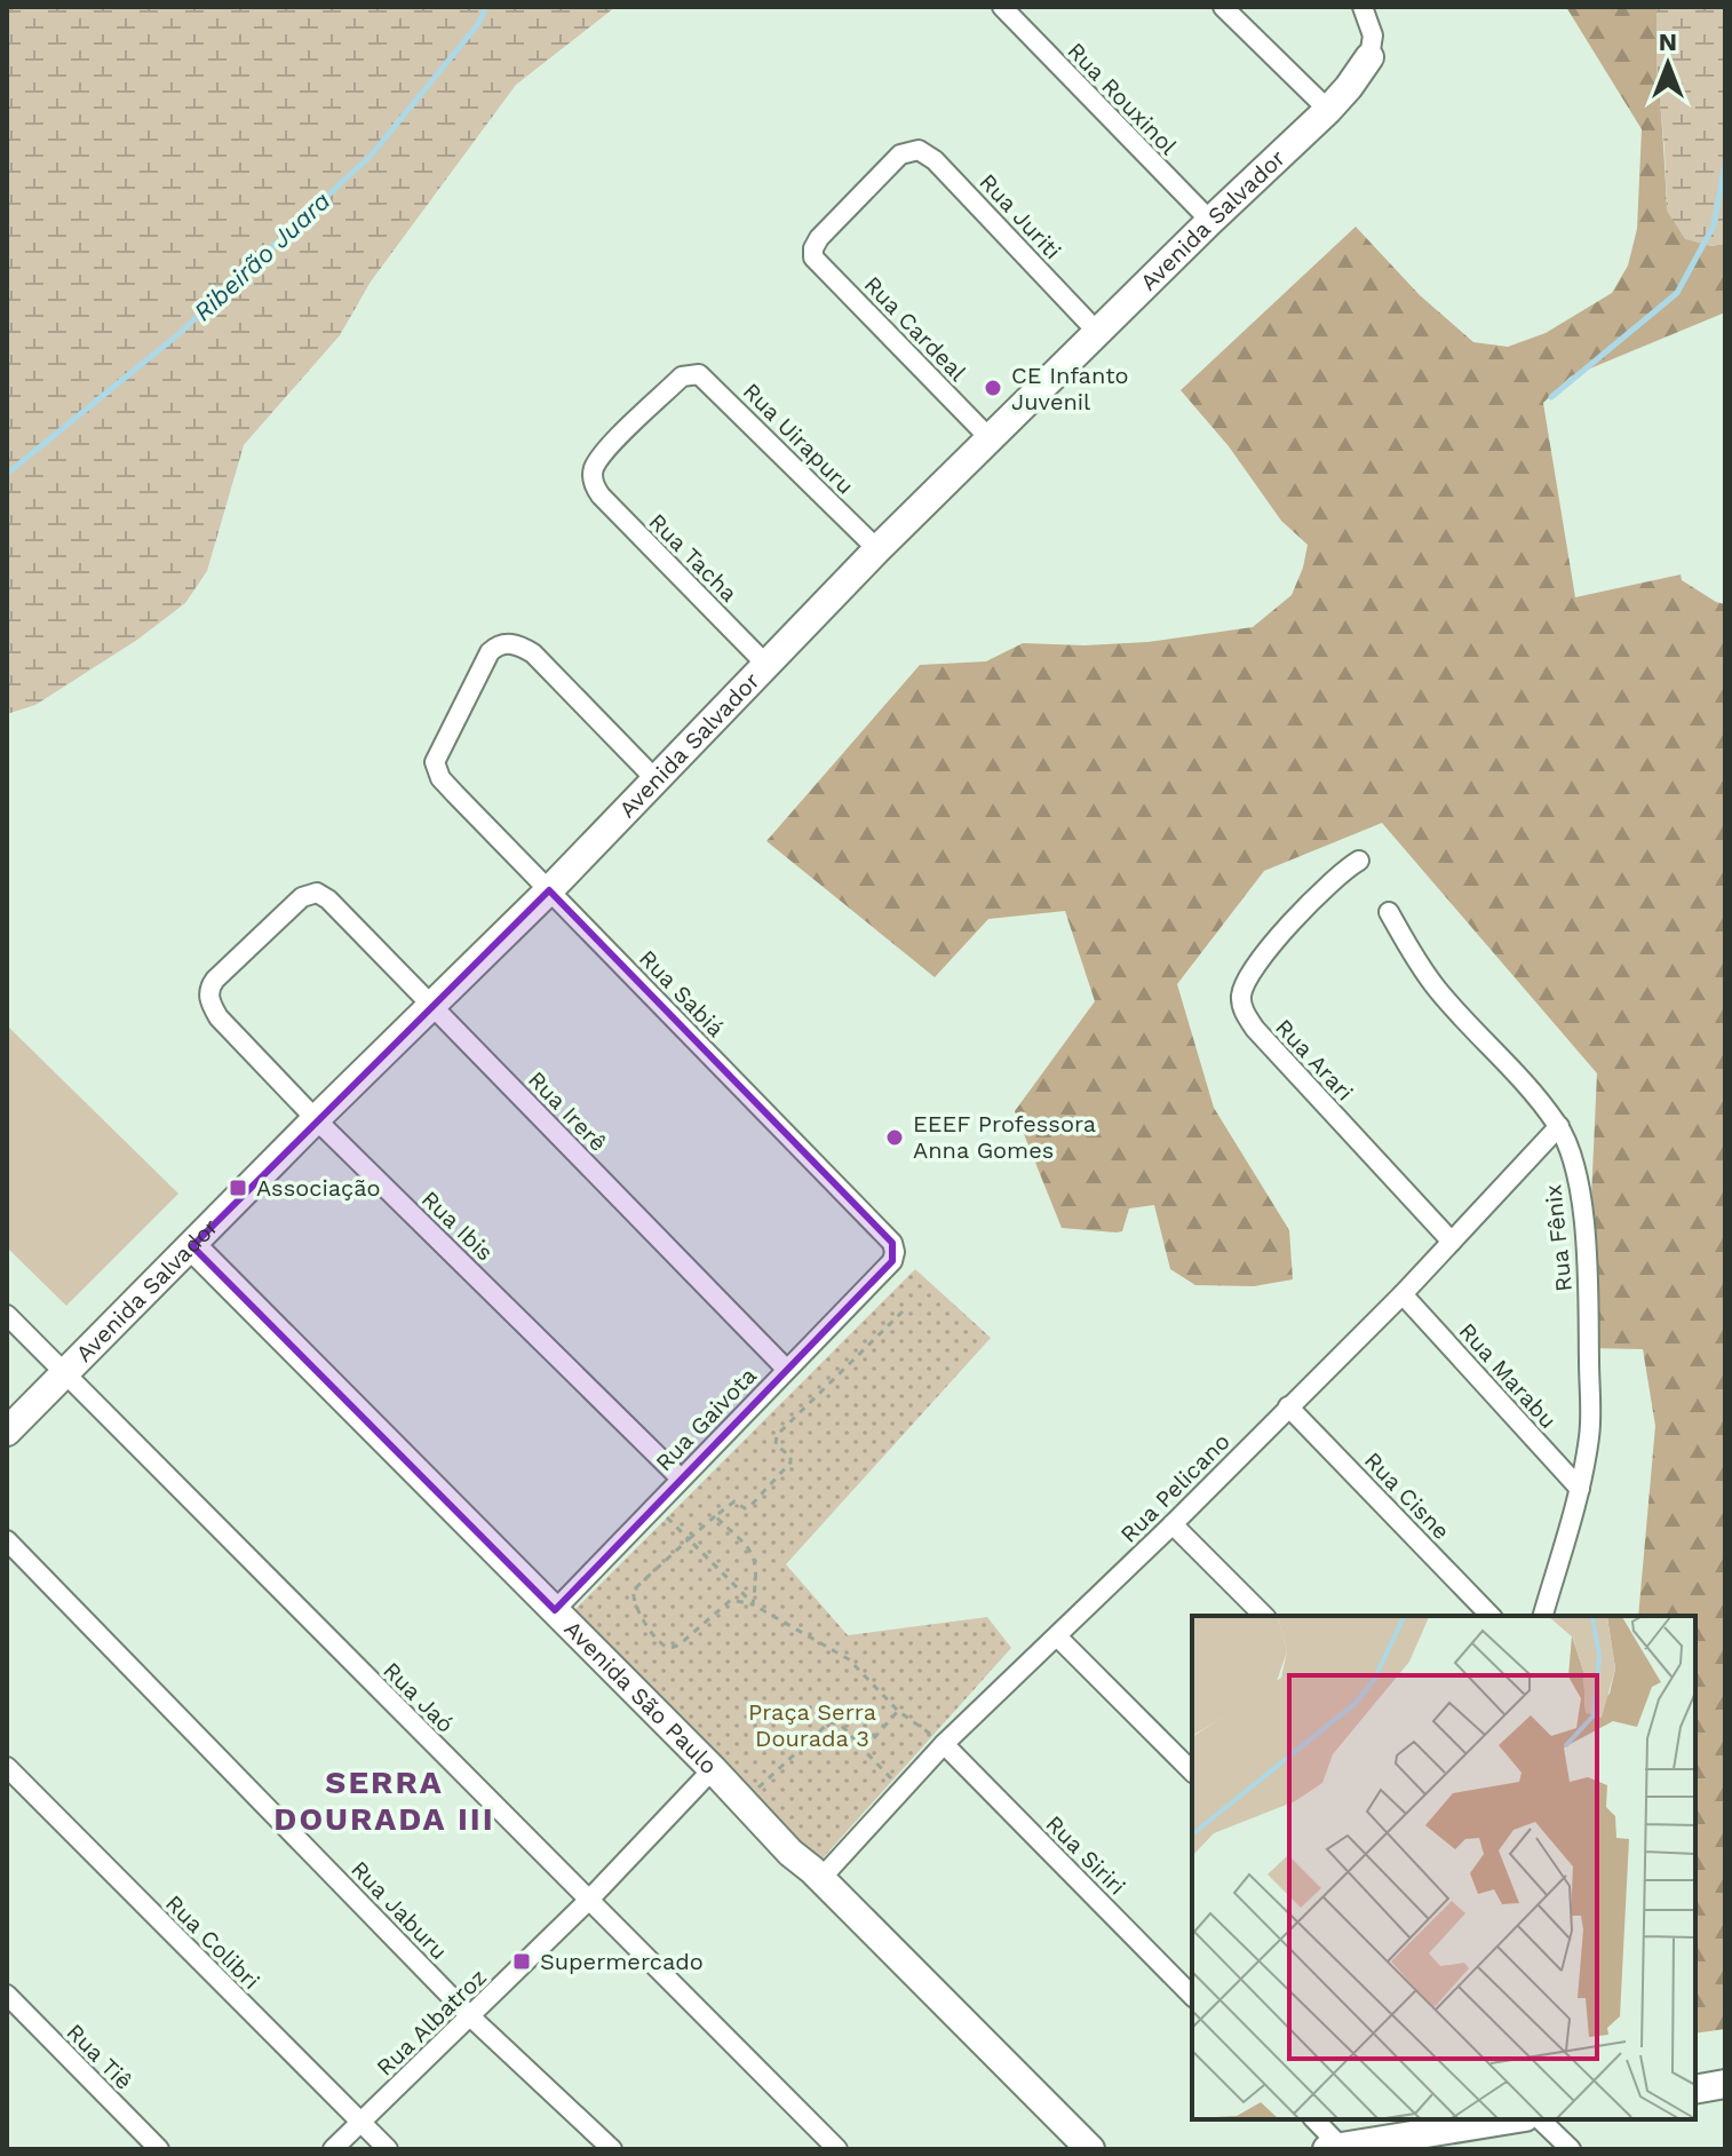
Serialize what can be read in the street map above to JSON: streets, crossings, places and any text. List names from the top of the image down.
{
  "streets": {
    "street": [
      "Rua Rouxinol",
      "Rua Juriti",
      "Avenida Salvador",
      "Rua Cardeal",
      "Rua Uirapuru",
      "Rua Tacha",
      "Rua Sabiá",
      "Rua Arari",
      "Rua Irerê",
      "Rua Ibis",
      "Rua Fênix",
      "Rua Marabu",
      "Rua Gaivota",
      "Rua Pelicano",
      "Rua Cisne",
      "Rua Jaó",
      "Avenida São Paulo",
      "Rua Siriri",
      "Rua Jaburu",
      "Rua Colibri",
      "Rua Albatroz",
      "Rua Tiê"
    ]
  },
  "crossings": [
    ["Rua Rouxinol", "Avenida Salvador"],
    ["Rua Juriti", "Avenida Salvador"],
    ["Rua Juriti", "Rua Cardeal"],
    ["Avenida Salvador", "Rua Cardeal"],
    ["Avenida Salvador", "Rua Uirapuru"],
    ["Avenida Salvador", "Rua Tacha"],
    ["Avenida Salvador", "Rua Sabiá"],
    ["Avenida Salvador", "Rua Irerê"],
    ["Avenida Salvador", "Rua Ibis"],
    ["Avenida Salvador", "Rua Jaó"],
    ["Avenida Salvador", "Avenida São Paulo"],
    ["Rua Uirapuru", "Rua Tacha"],
    ["Rua Sabiá", "Rua Gaivota"],
    ["Rua Arari", "Rua Pelicano"],
    ["Rua Irerê", "Rua Ibis"],
    ["Rua Irerê", "Rua Gaivota"],
    ["Rua Ibis", "Rua Gaivota"],
    ["Rua Fênix", "Rua Marabu"],
    ["Rua Fênix", "Rua Pelicano"],
    ["Rua Marabu", "Rua Pelicano"],
    ["Rua Gaivota", "Avenida São Paulo"],
    ["Rua Pelicano", "Rua Cisne"],
    ["Rua Pelicano", "Avenida São Paulo"],
    ["Rua Pelicano", "Rua Siriri"],
    ["Rua Jaó", "Rua Albatroz"],
    ["Avenida São Paulo", "Rua Albatroz"],
    ["Rua Jaburu", "Rua Albatroz"],
    ["Rua Colibri", "Rua Albatroz"]
  ],
  "districts": ["SERRA DOURADA III"],
  "water": ["Ribeirão Juara"],
  "parks": ["Praça Serra Dourada 3"],
  "places": {
    "other": ["CE Infanto Juvenil", "EEEF Professora Anna Gomes"],
    "transit": ["Associação", "Supermercado"]
  },
  "north": "top"
}
